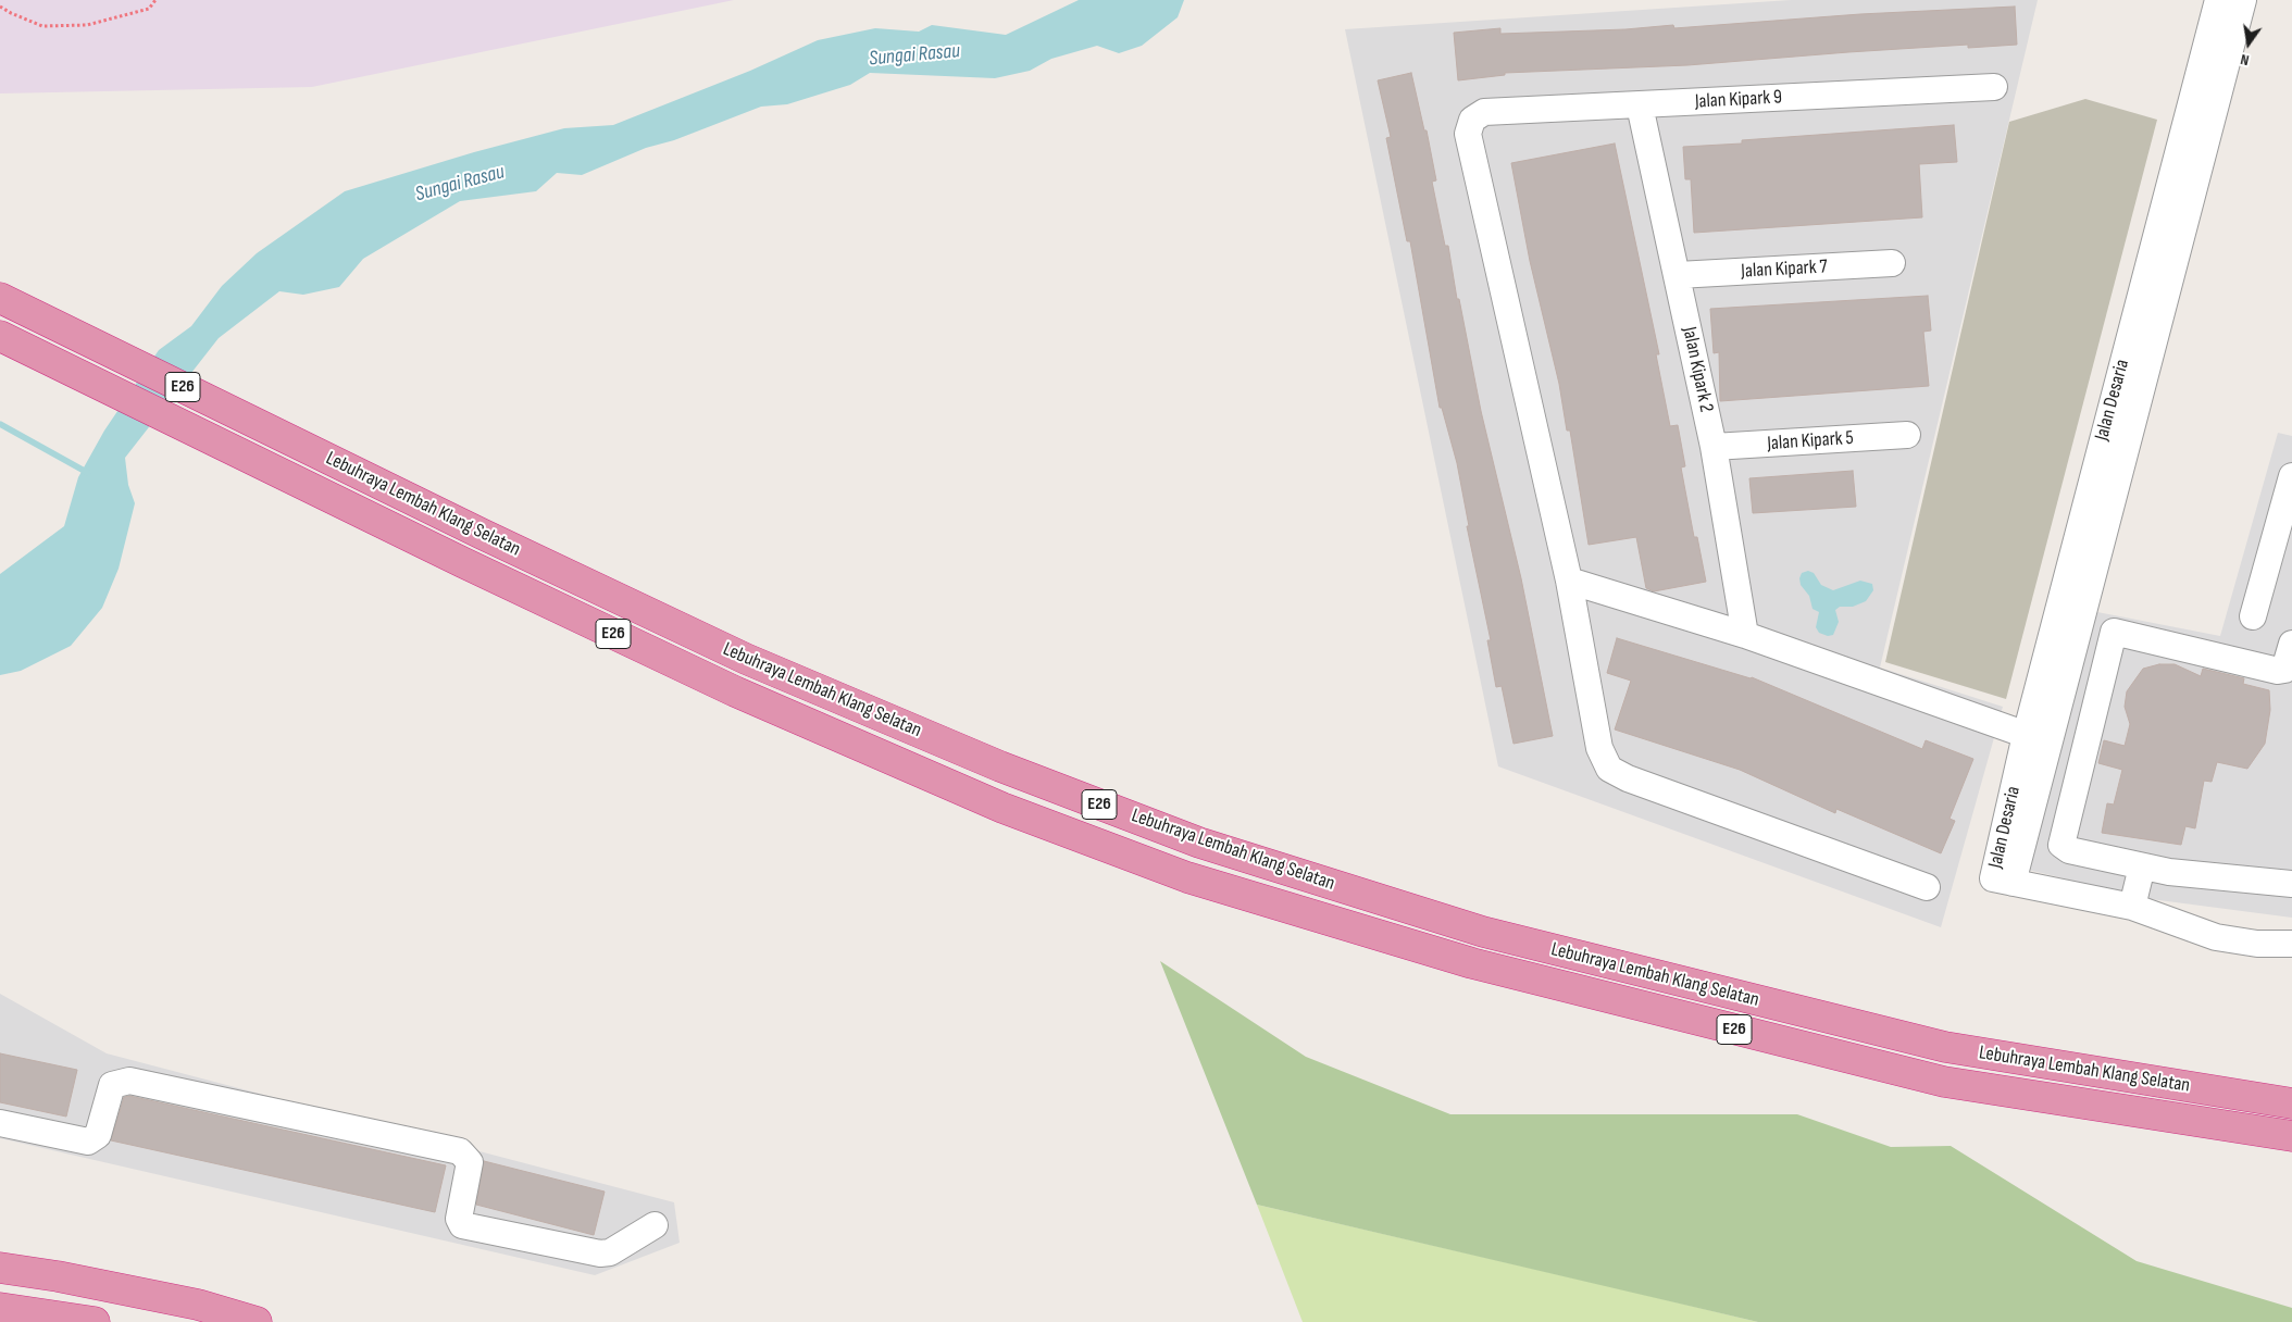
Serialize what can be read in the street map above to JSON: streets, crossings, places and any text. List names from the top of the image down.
{
  "streets": {
    "highway": ["E26", "Lebuhraya Lembah Klang Selatan"],
    "street": [
      "Jalan Kipark 9",
      "Jalan Kipark 7",
      "Jalan Kipark 2",
      "Jalan Desaria",
      "Jalan Kipark 5"
    ]
  },
  "crossings": [
    ["Jalan Kipark 9", "Jalan Kipark 2"],
    ["Jalan Kipark 7", "Jalan Kipark 2"],
    ["Jalan Kipark 2", "Jalan Kipark 5"]
  ],
  "water": ["Sungai Rasau"],
  "north": "bottom"
}
